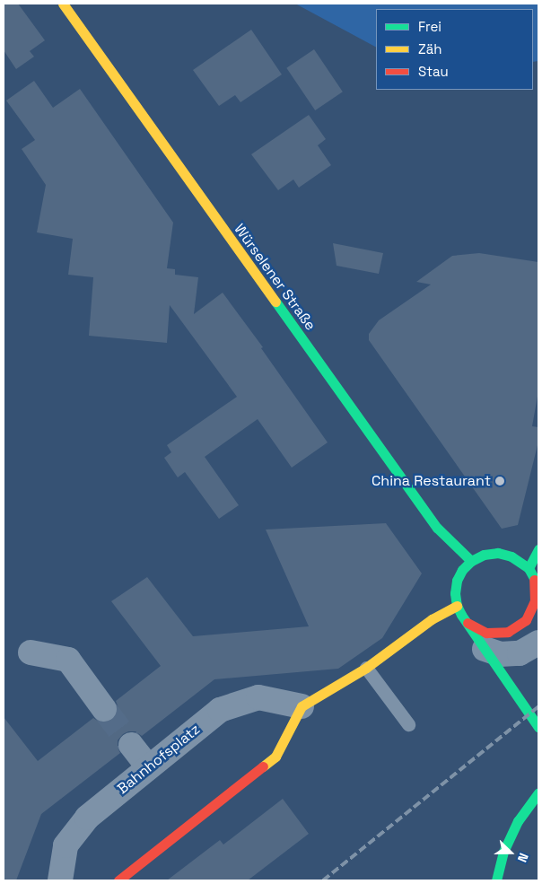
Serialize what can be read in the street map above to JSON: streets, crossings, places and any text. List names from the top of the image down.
{
  "streets": {
    "main road": ["Würselener Straße"],
    "street": ["Bahnhofsplatz"]
  },
  "places": ["China Restaurant"],
  "legend": ["Frei", "Zäh", "Stau"],
  "north": "right"
}
